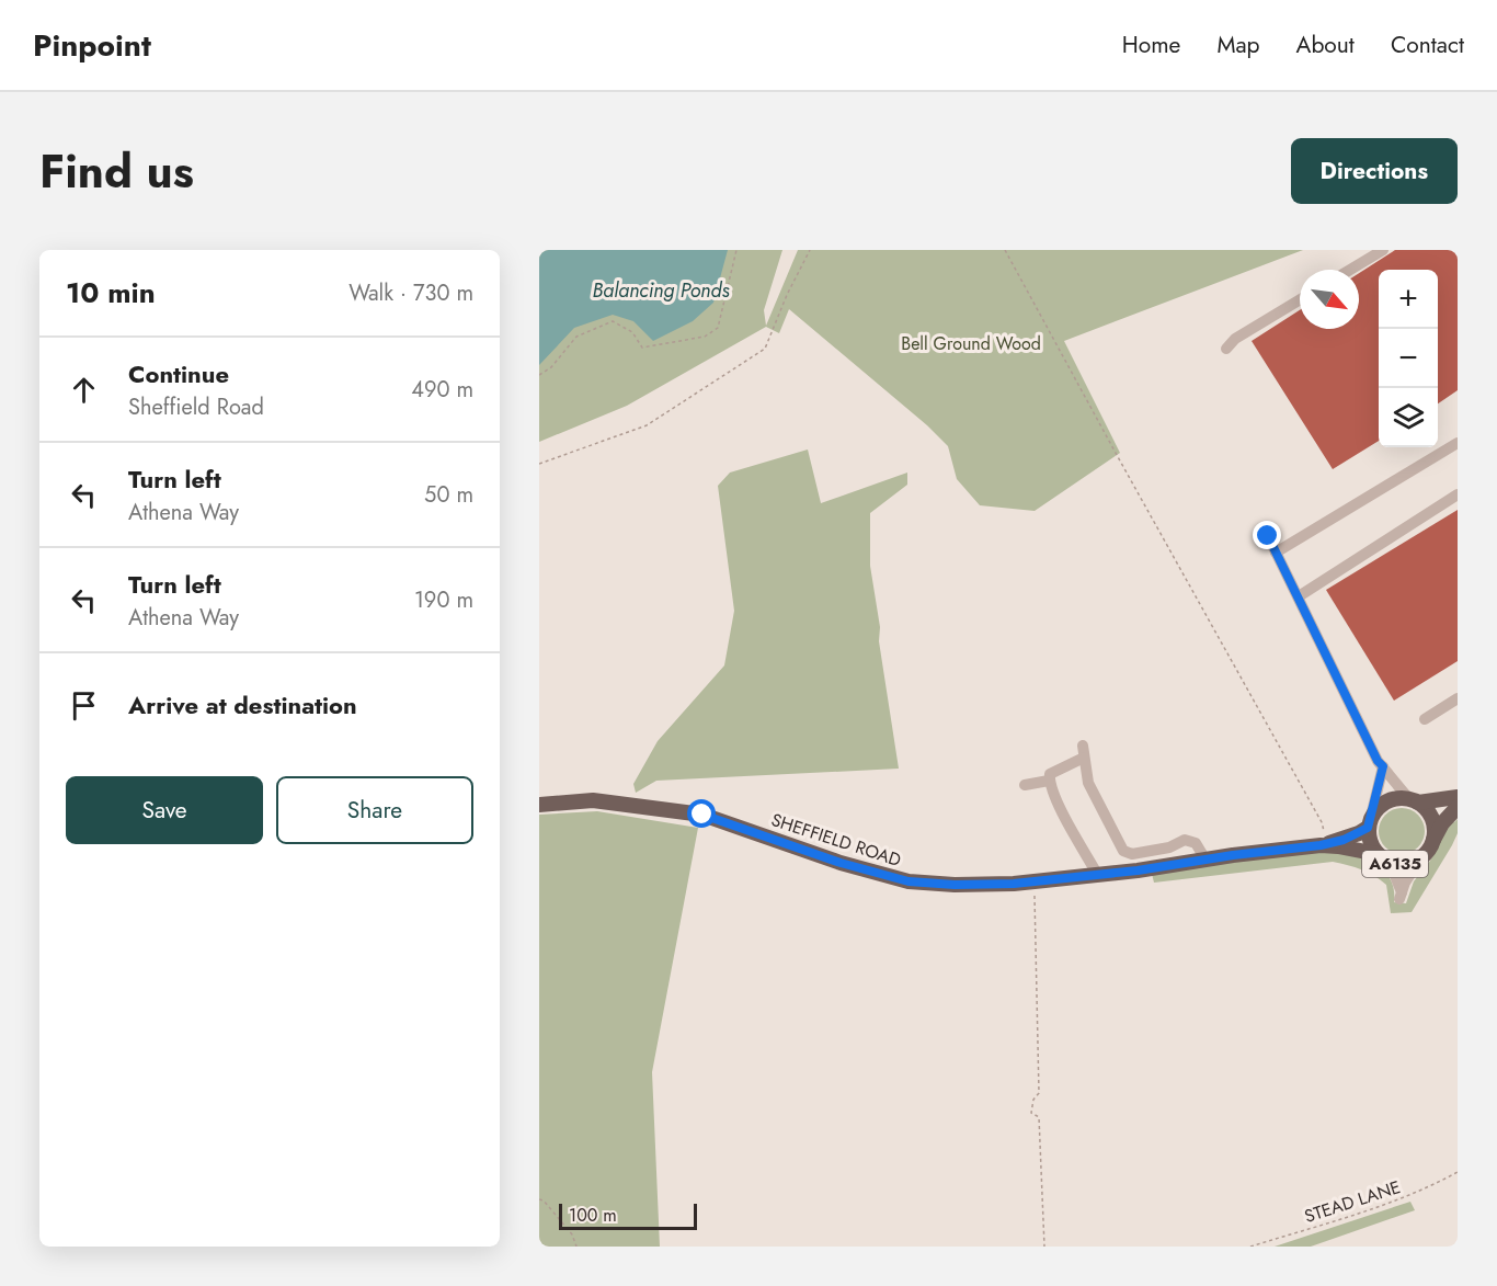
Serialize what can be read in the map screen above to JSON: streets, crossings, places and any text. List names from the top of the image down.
{
  "streets": {
    "main road": ["SHEFFIELD ROAD", "A6135"],
    "path": ["STEAD LANE"]
  },
  "crossings": [
    ["SHEFFIELD ROAD", "A6135"]
  ],
  "water": ["Balancing Ponds"],
  "parks": ["Bell Ground Wood"],
  "scale_bar": "100 m",
  "north": "bottom right",
  "page": {
    "header": "Pinpoint",
    "nav": [
      "Home",
      "Map",
      "About",
      "Contact"
    ],
    "title": "Find us",
    "buttons": [
      "Directions",
      ["Save", "Share"]
    ],
    "heading": ["10 min", "Walk · 730 m"],
    "map_buttons": ["+", "−"],
    "list": [
      ["Continue", "Sheffield Road", "490 m"],
      ["Turn left", "Athena Way", "50 m"],
      ["Turn left", "Athena Way", "190 m"],
      "Arrive at destination"
    ],
    "scale": "100 m"
  }
}
